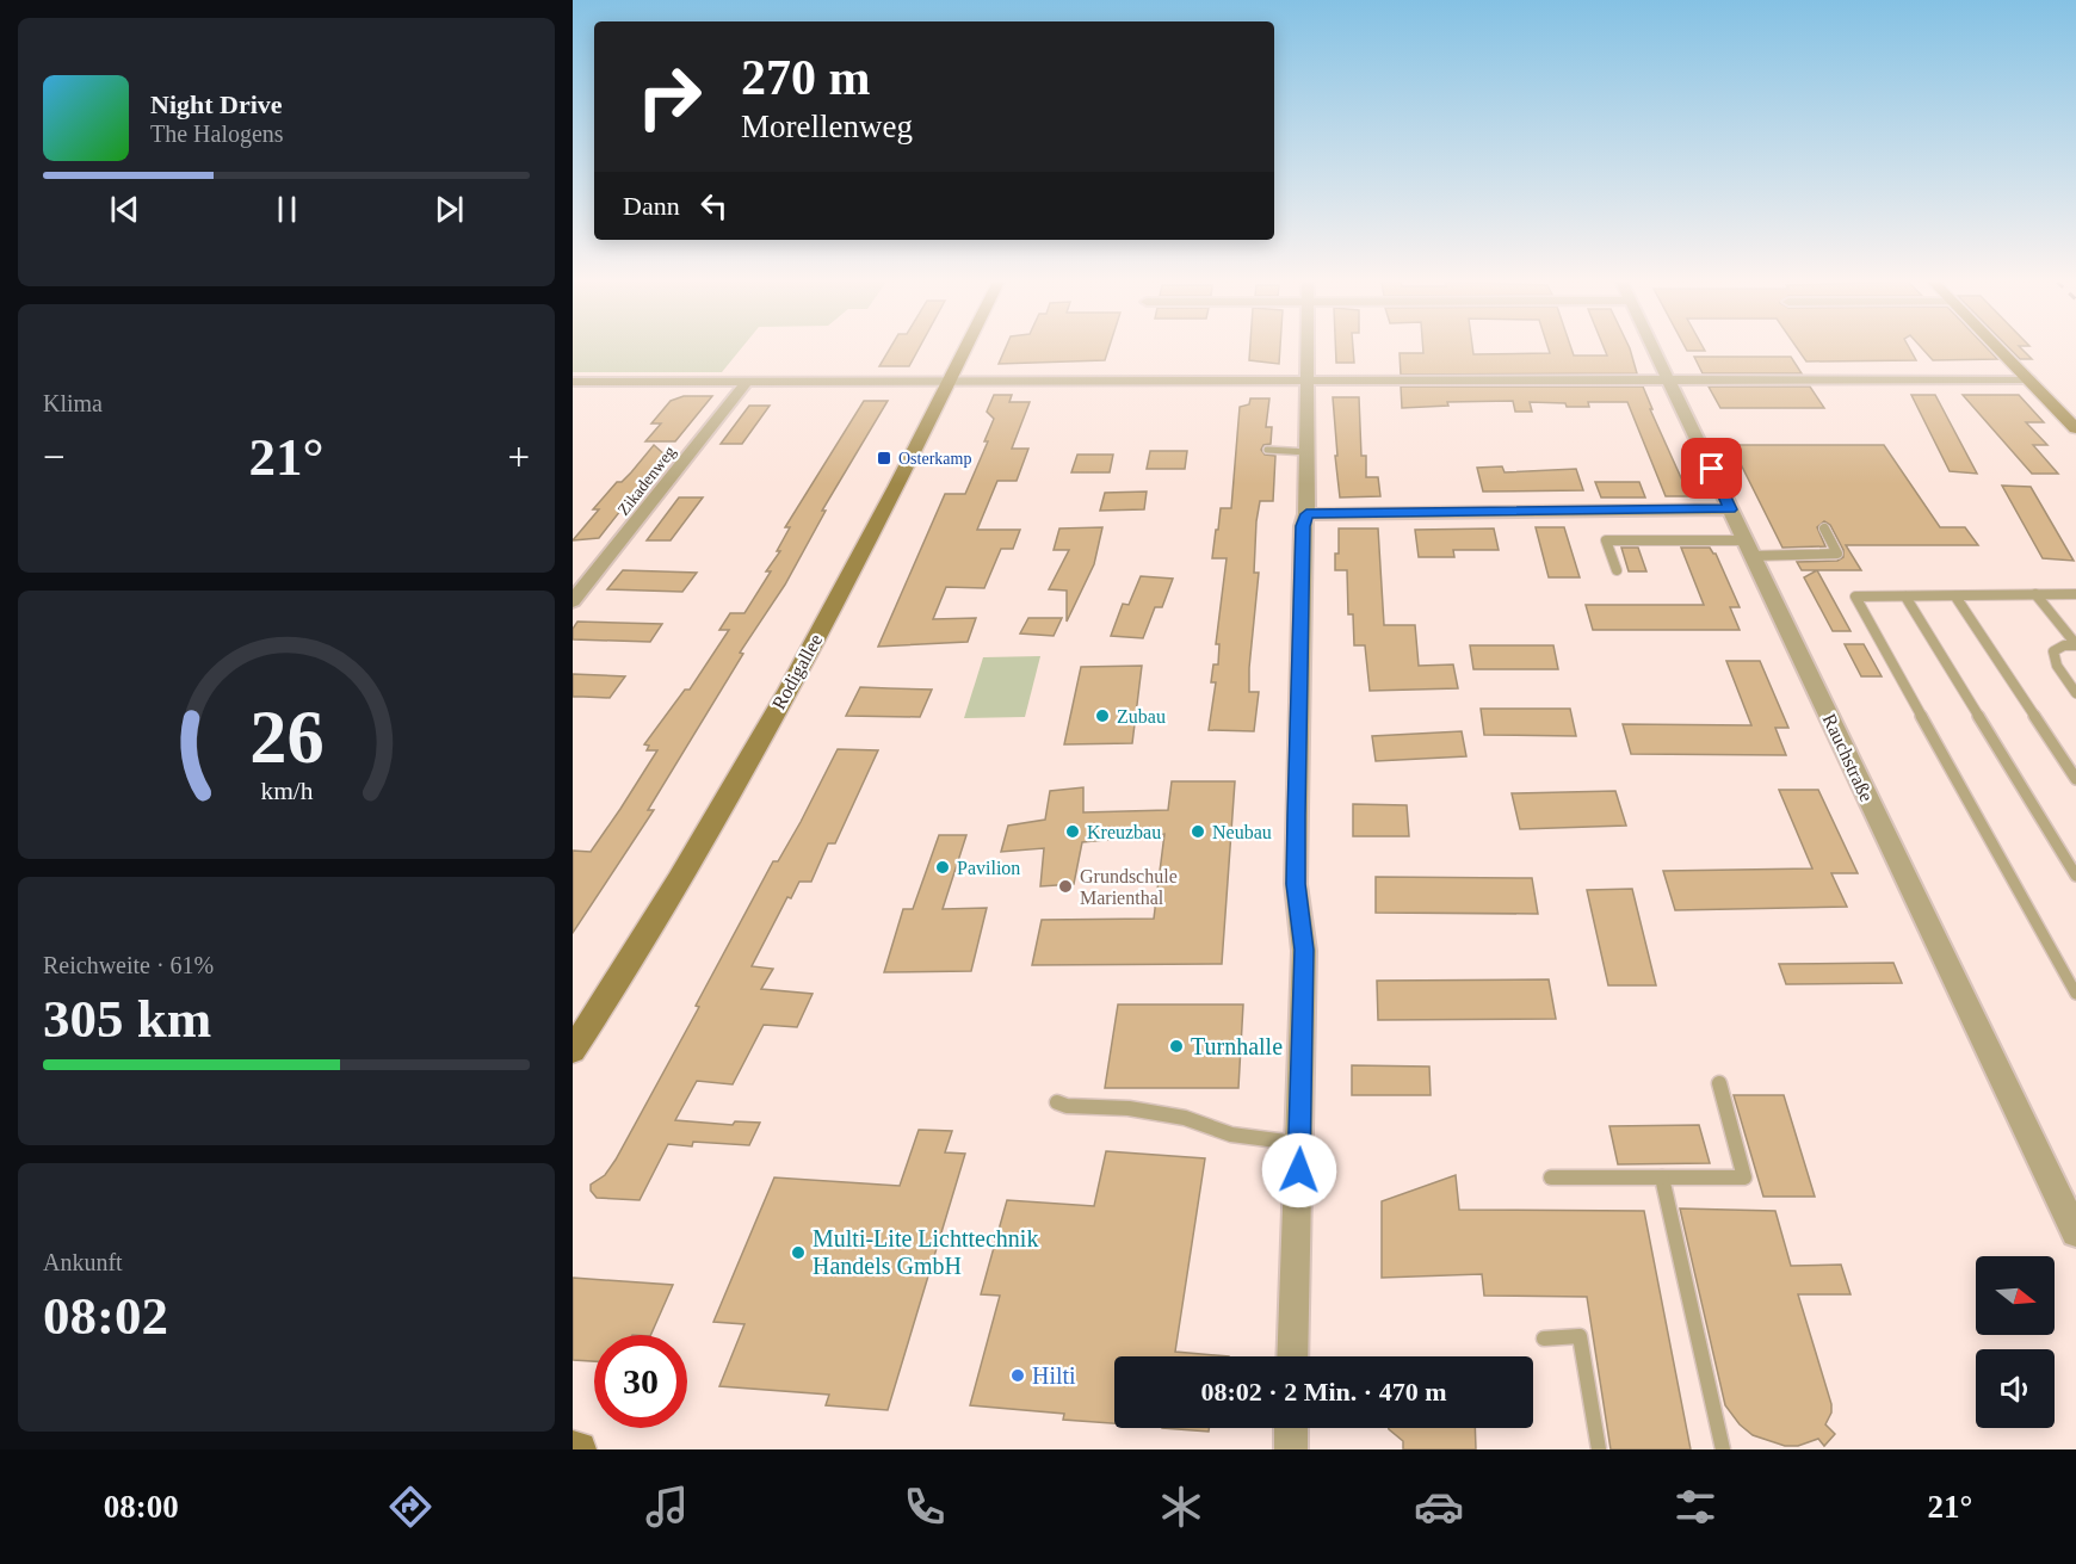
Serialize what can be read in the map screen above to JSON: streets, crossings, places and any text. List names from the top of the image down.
{
  "streets": {
    "main road": ["Rodigallee"],
    "street": ["Zikadenweg", "Rauchstraße"]
  },
  "places": {
    "transit": ["Osterkamp"],
    "other": [
      "Zubau",
      "Kreuzbau",
      "Neubau",
      "Pavilion",
      "Grundschule Marienthal",
      "Turnhalle",
      "Multi-Lite Lichttechnik Handels GmbH",
      "Hilti"
    ]
  },
  "north": "right",
  "page": {
    "turn": ["270 m", "Morellenweg"],
    "song": ["Night Drive", "The Halogens"],
    "then": "Dann",
    "tile": [
      "Klima",
      ["Reichweite · 61%", "305 km"],
      ["Ankunft", "08:02"]
    ],
    "heat": ["−", "21°", "+"],
    "limit": "30",
    "trip": "08:02 · 2 Min. · 470 m",
    "tabs": ["08:00", "21°"],
    "gauge": ["26", "km/h"]
  }
}
